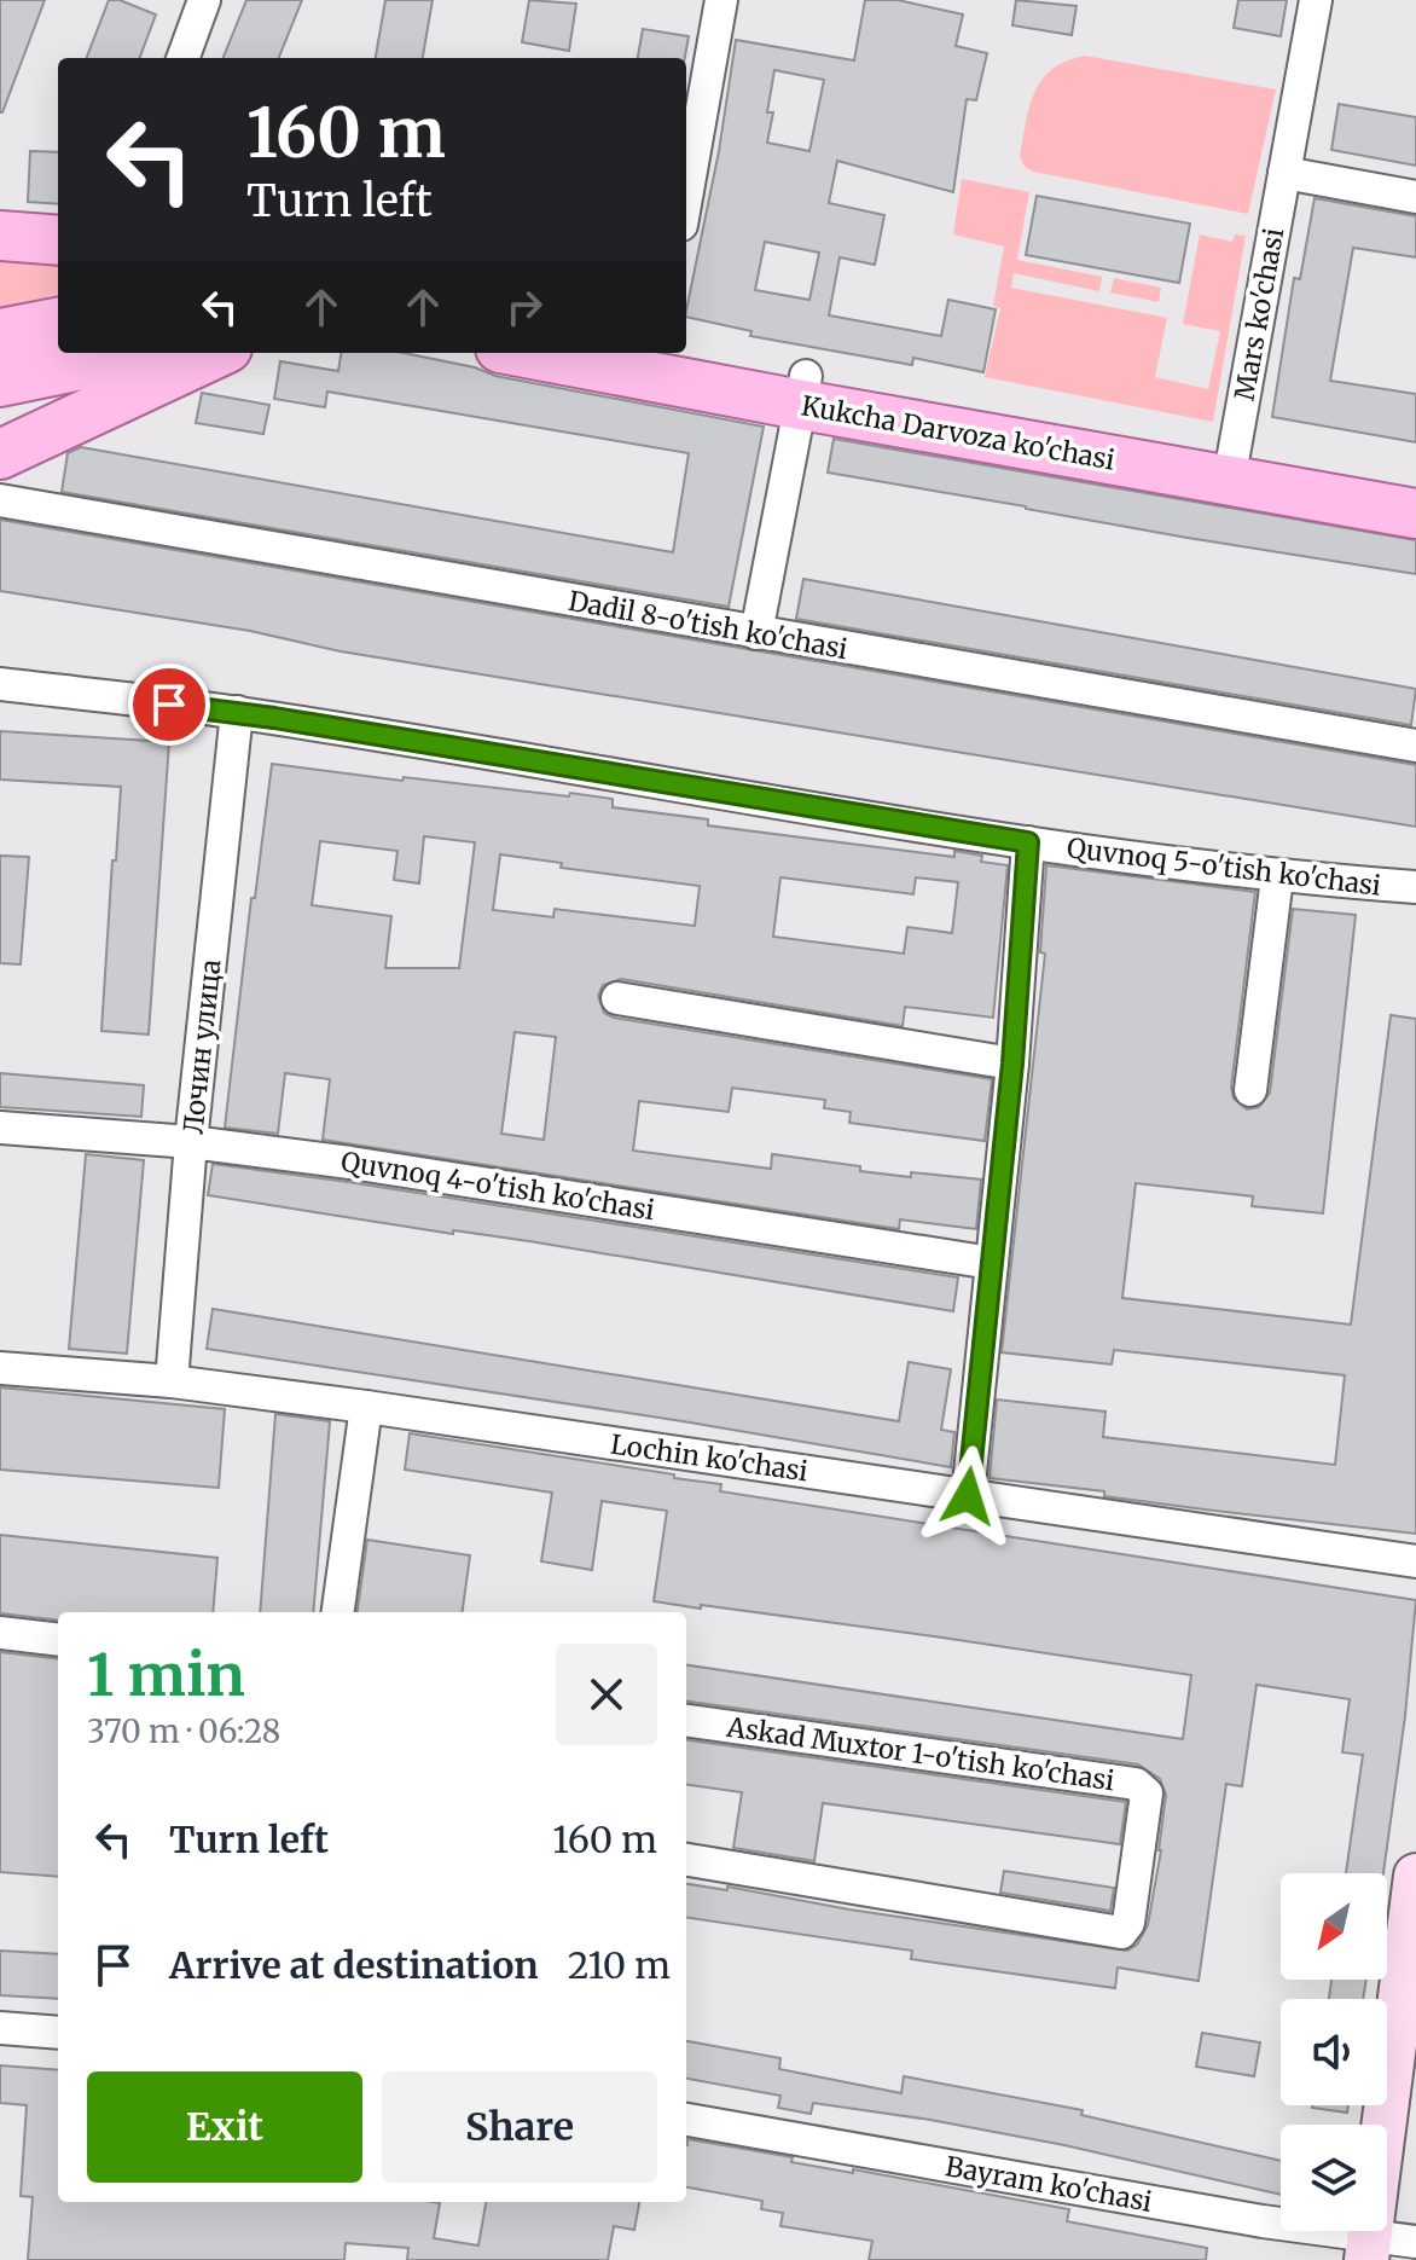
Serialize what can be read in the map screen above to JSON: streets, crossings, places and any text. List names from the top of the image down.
{
  "streets": {
    "main road": ["Kukcha Darvoza ko'chasi"],
    "street": [
      "Mars ko'chasi",
      "Dadil 8-o'tish ko'chasi",
      "Quvnoq 5-o'tish ko'chasi",
      "Лочин улица",
      "Quvnoq 4-o'tish ko'chasi",
      "Lochin ko'chasi",
      "Askad Muxtor 1-o'tish ko'chasi",
      "Bayram ko'chasi"
    ]
  },
  "crossings": [
    ["Mars ko'chasi", "Kukcha Darvoza ko'chasi"],
    ["Quvnoq 5-o'tish ko'chasi", "Лочин улица"],
    ["Лочин улица", "Quvnoq 4-o'tish ko'chasi"],
    ["Лочин улица", "Lochin ko'chasi"]
  ],
  "north": "bottom left",
  "page": {
    "turn": ["160 m", "Turn left"],
    "heading": ["1 min", "370 m · 06:28"],
    "list": [
      {
        "name": "Turn left",
        "value": "160 m"
      },
      {
        "name": "Arrive at destination",
        "value": "210 m"
      }
    ],
    "buttons": ["Exit", "Share"]
  }
}
